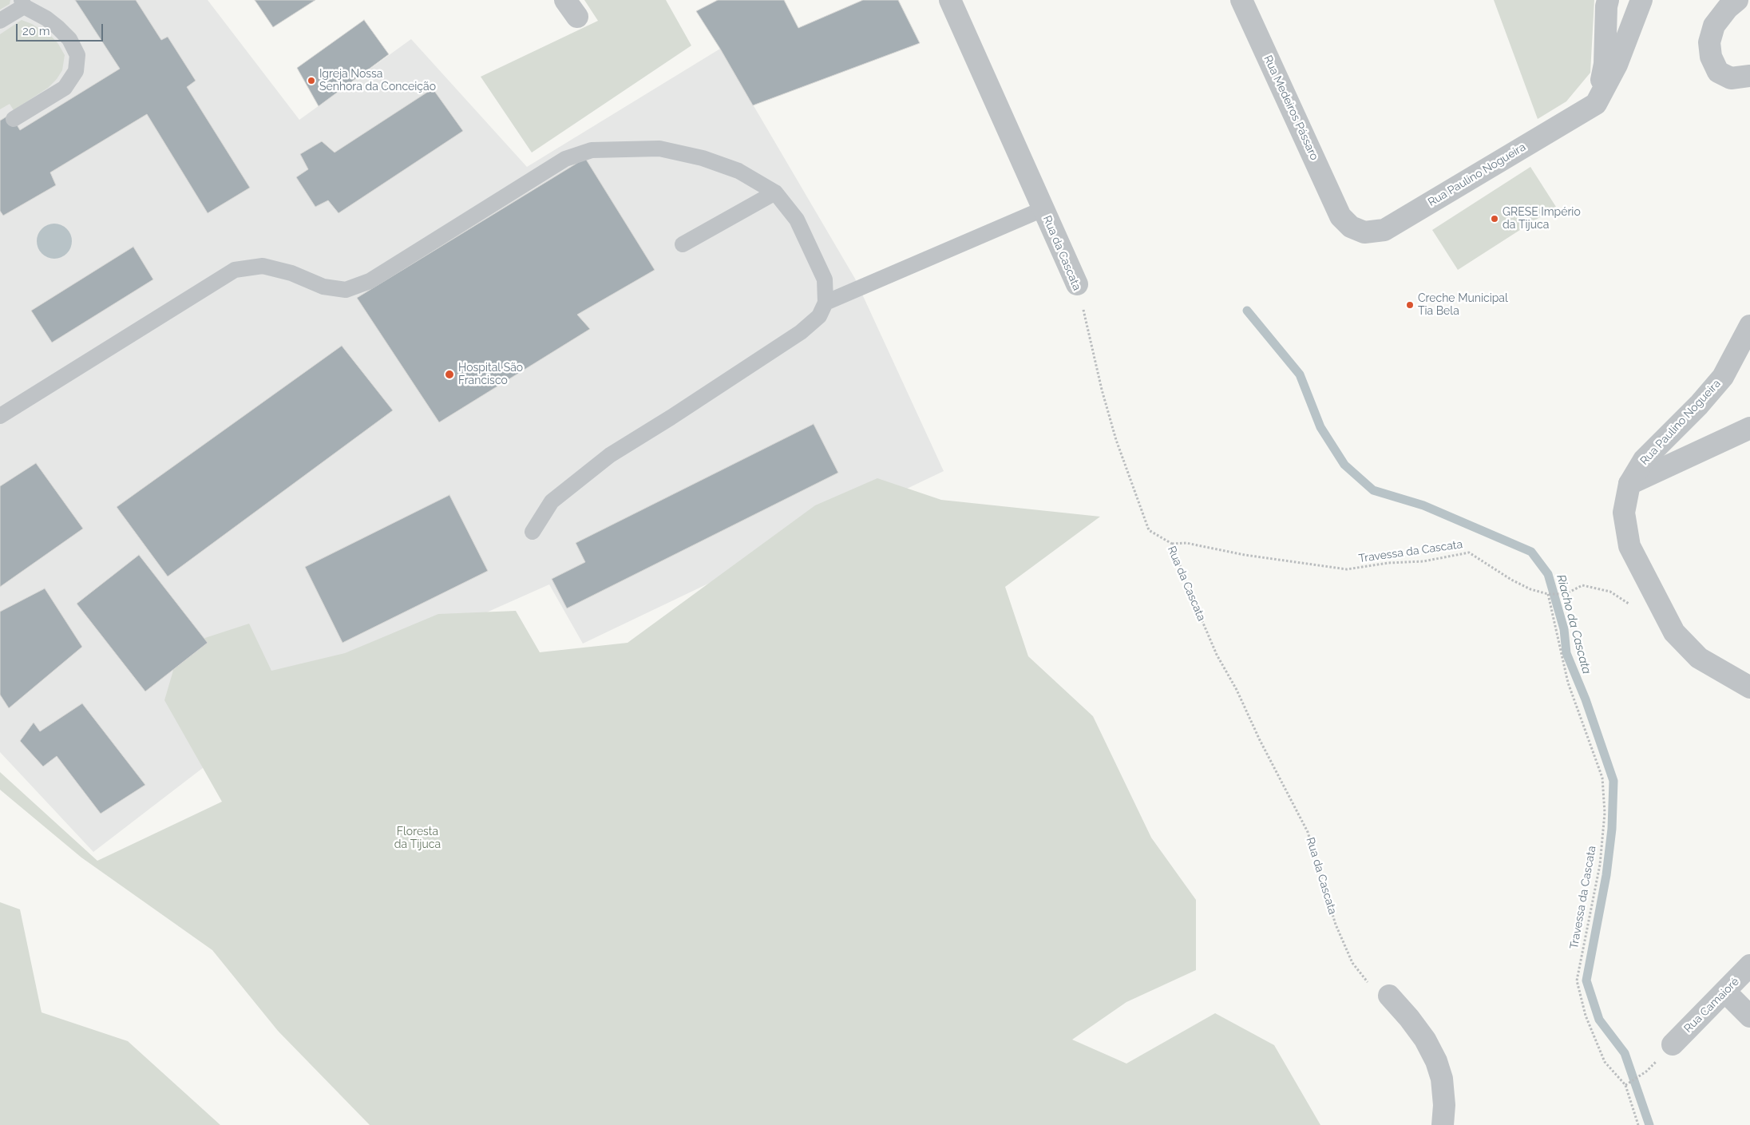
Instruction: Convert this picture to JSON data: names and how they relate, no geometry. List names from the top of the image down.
{
  "streets": {
    "street": [
      "Rua Medeiros Pássaro",
      "Rua Paulino Nogueira",
      "Rua da Cascata",
      "Rua Camaioré"
    ],
    "path": ["Travessa da Cascata"]
  },
  "crossings": [
    ["Rua Medeiros Pássaro", "Rua Paulino Nogueira"],
    ["Rua da Cascata", "Travessa da Cascata"]
  ],
  "water": ["Riacho da Cascata"],
  "parks": ["Floresta da Tijuca"],
  "places": [
    "Igreja Nossa Senhora da Conceição",
    "GRESE Império da Tijuca",
    "Creche Municipal Tia Bela",
    "Hospital São Francisco"
  ],
  "scale_bar": "20 m"
}
